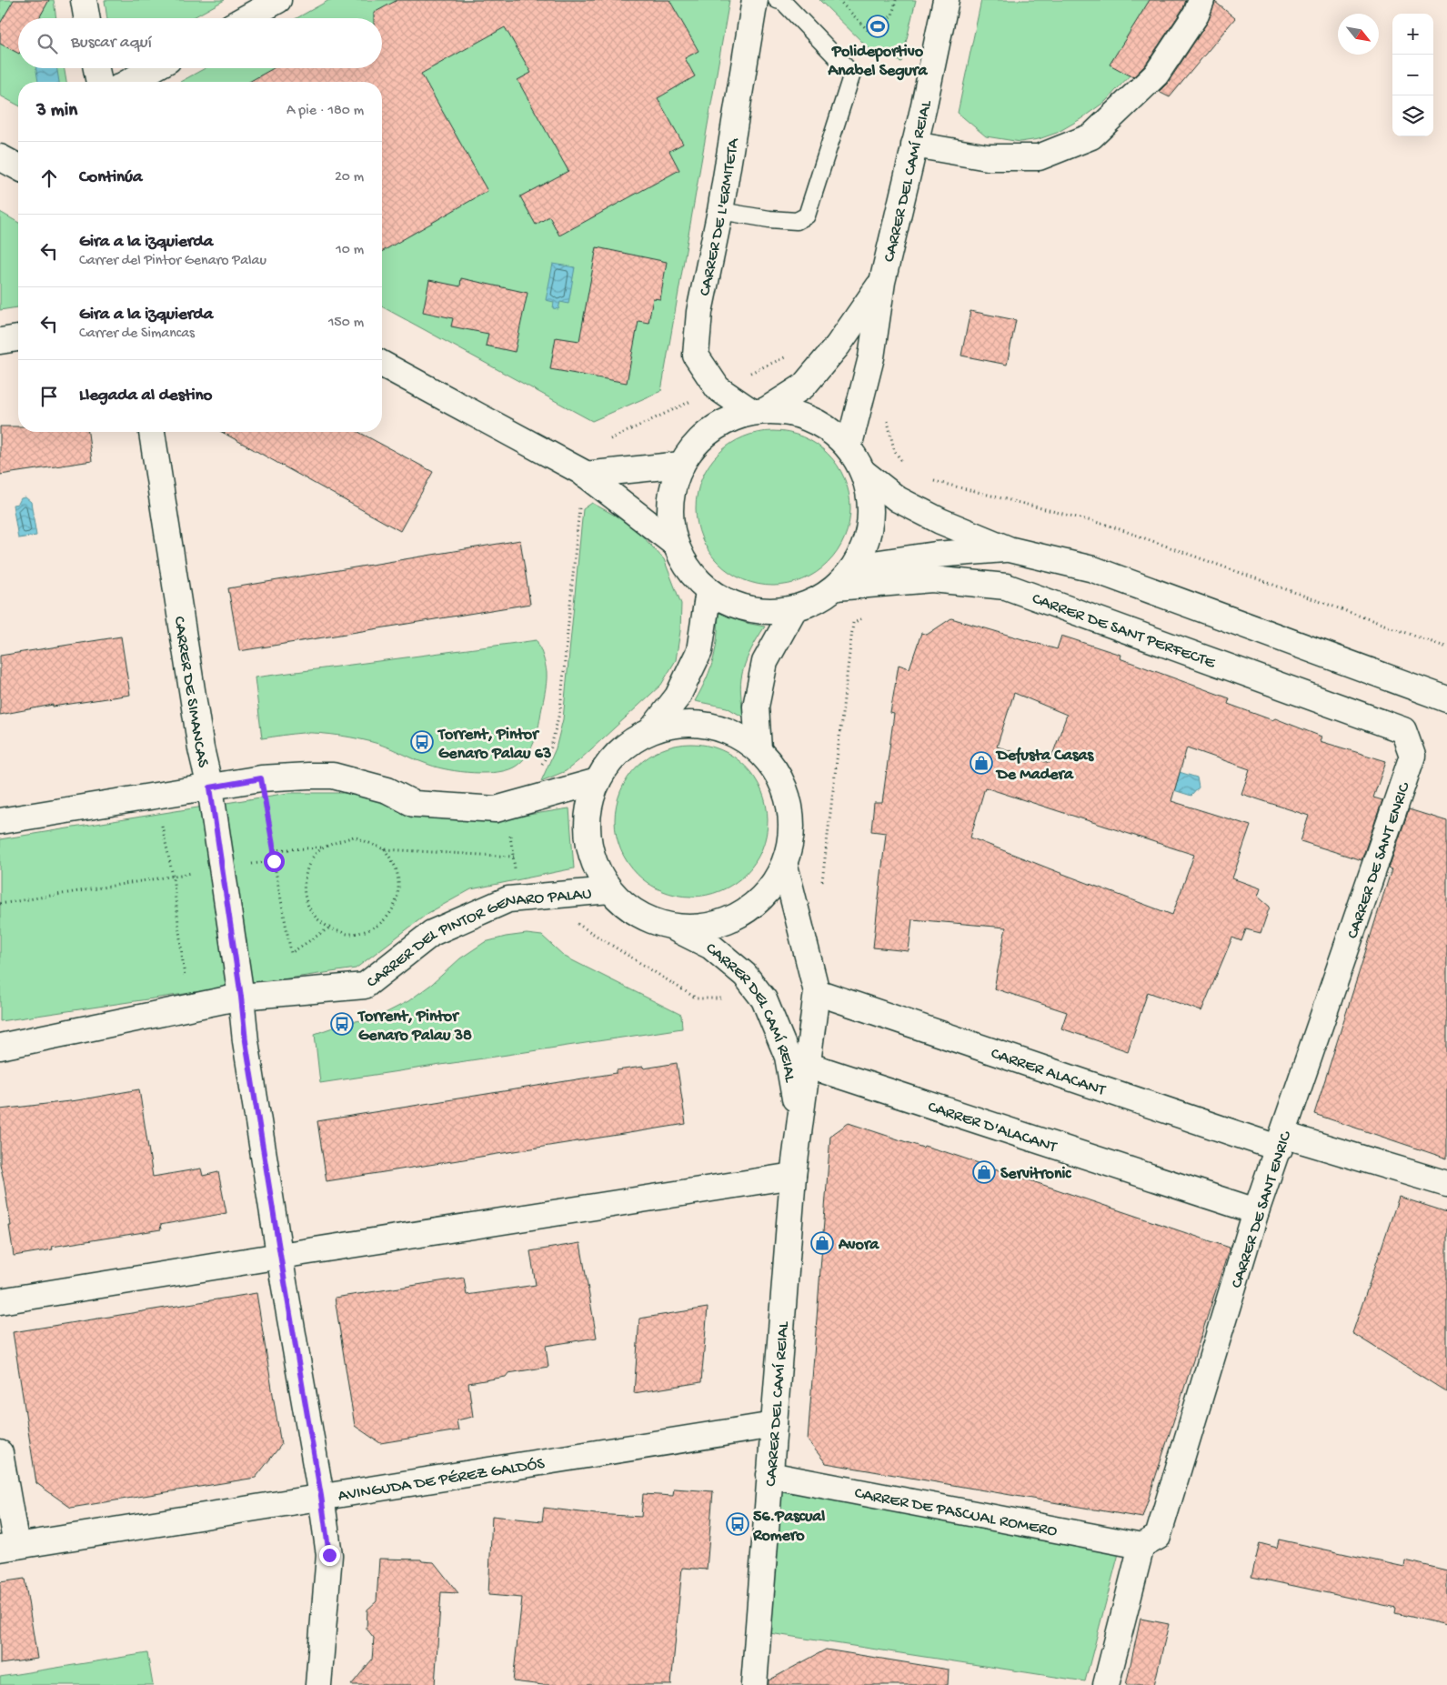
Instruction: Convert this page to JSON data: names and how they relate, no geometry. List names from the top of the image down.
{
  "streets": {
    "street": [
      "CARRER DEL CAMÍ REIAL",
      "CARRER DE L'ERMITETA",
      "CARRER DE SANT PERFECTE",
      "CARRER DE SIMANCAS",
      "CARRER DE SANT ENRIC",
      "CARRER DEL PINTOR GENARO PALAU",
      "CARRER ALACANT",
      "CARRER D'ALACANT",
      "AVINGUDA DE PÉREZ GALDÓS",
      "CARRER DE PASCUAL ROMERO"
    ]
  },
  "crossings": [
    ["CARRER DEL CAMÍ REIAL", "CARRER DE L'ERMITETA"],
    ["CARRER DEL CAMÍ REIAL", "CARRER ALACANT"],
    ["CARRER DEL CAMÍ REIAL", "CARRER D'ALACANT"],
    ["CARRER DEL CAMÍ REIAL", "AVINGUDA DE PÉREZ GALDÓS"],
    ["CARRER DEL CAMÍ REIAL", "CARRER DE PASCUAL ROMERO"],
    ["CARRER DE SANT PERFECTE", "CARRER DE SANT ENRIC"],
    ["CARRER DE SIMANCAS", "CARRER DEL PINTOR GENARO PALAU"],
    ["CARRER DE SIMANCAS", "AVINGUDA DE PÉREZ GALDÓS"],
    ["CARRER DE SANT ENRIC", "CARRER ALACANT"],
    ["CARRER DE SANT ENRIC", "CARRER D'ALACANT"],
    ["CARRER DE SANT ENRIC", "CARRER DE PASCUAL ROMERO"]
  ],
  "places": {
    "sports": ["Polideportivo Anabel Segura"],
    "bus stop": ["Torrent, Pintor Genaro Palau 63", "Torrent, Pintor Genaro Palau 38", "56.Pascual Romero"],
    "shop": ["Defusta Casas De Madera", "Servitronic", "Avora"]
  },
  "north": "bottom right",
  "page": {
    "map_buttons": ["+", "−"],
    "search": "Buscar aquí",
    "heading": ["3 min", "A pie · 180 m"],
    "list": [
      ["Continúa", "20 m"],
      ["Gira a la izquierda", "Carrer del Pintor Genaro Palau", "10 m"],
      ["Gira a la izquierda", "Carrer de Simancas", "150 m"],
      "Llegada al destino"
    ]
  }
}
